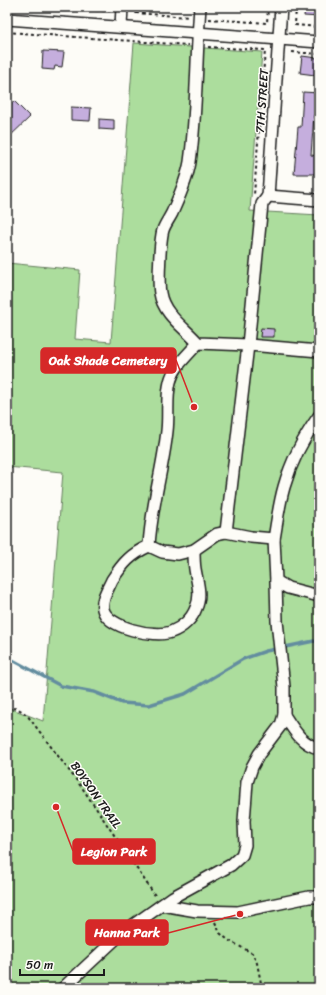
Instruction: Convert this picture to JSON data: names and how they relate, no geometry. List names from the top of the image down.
{
  "streets": {
    "street": ["7TH STREET"],
    "path": ["BOYSON TRAIL"]
  },
  "places": ["Oak Shade Cemetery", "Legion Park", "Hanna Park"],
  "scale_bar": "50 m"
}
